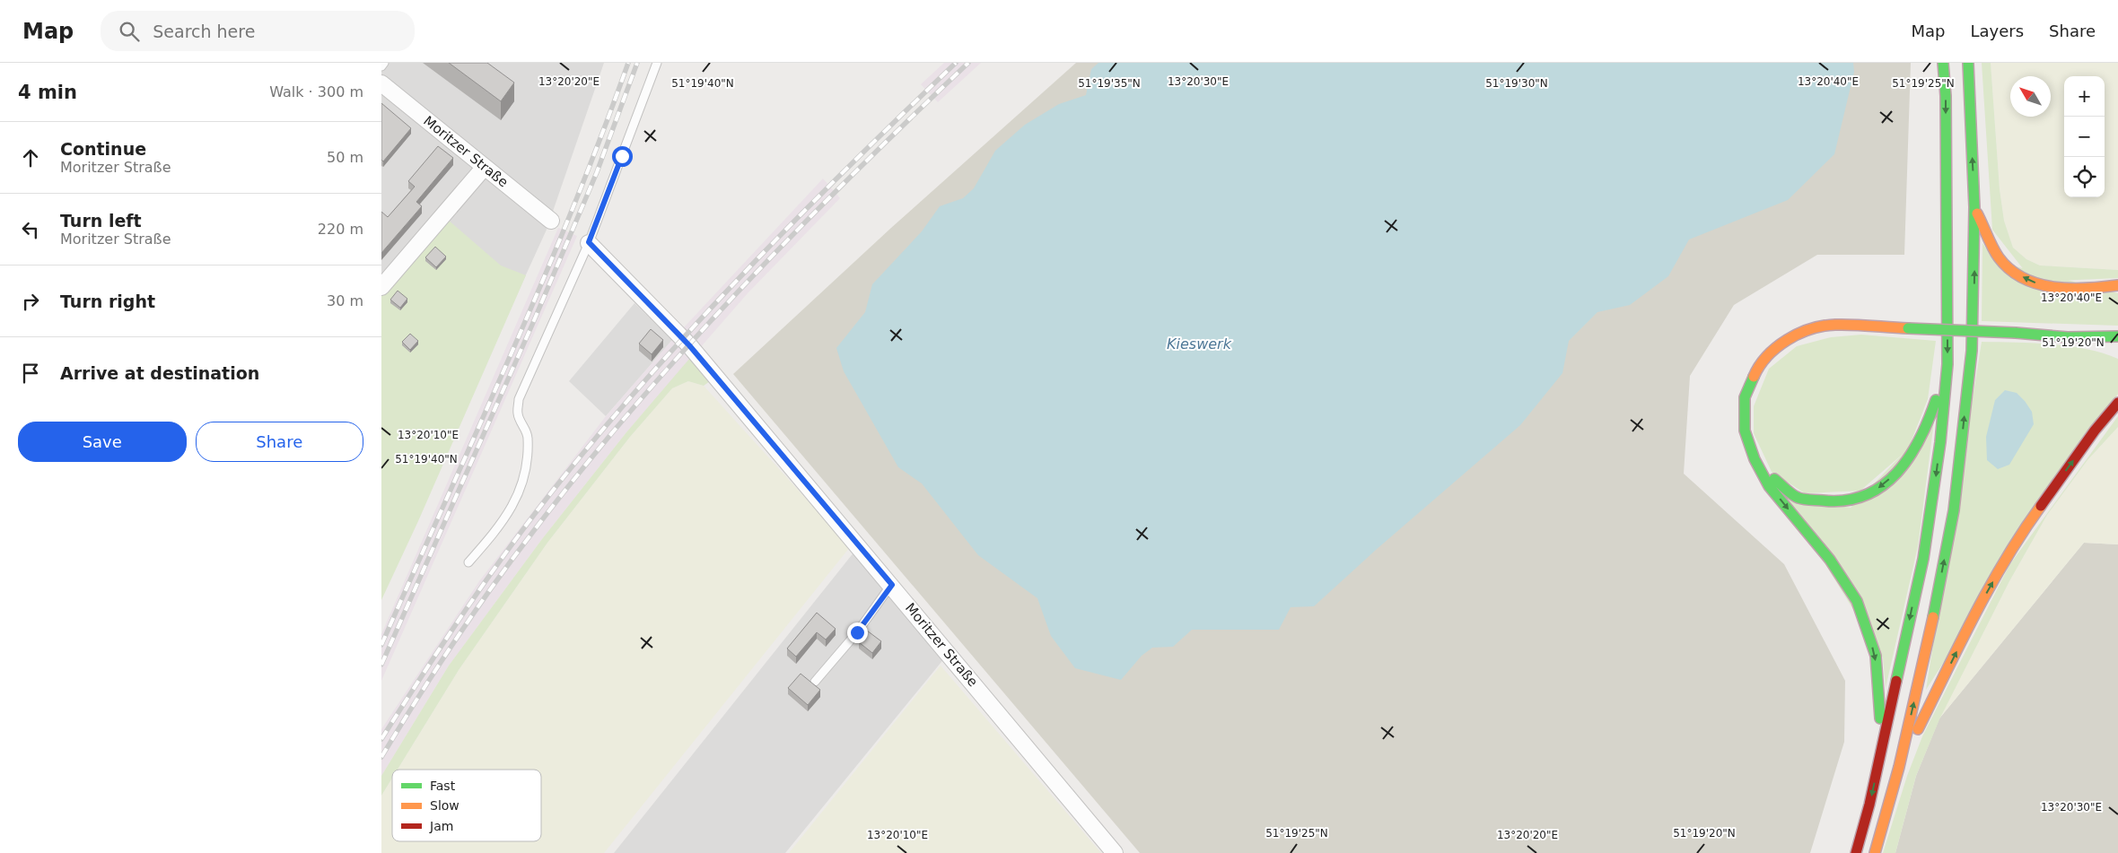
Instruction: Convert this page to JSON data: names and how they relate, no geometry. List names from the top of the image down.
{
  "streets": {
    "street": ["Moritzer Straße"]
  },
  "water": ["Kieswerk"],
  "legend": ["Fast", "Slow", "Jam"],
  "north": "top left",
  "page": {
    "header": "Map",
    "search": "Search here",
    "nav": ["Map", "Layers", "Share"],
    "heading": ["4 min", "Walk · 300 m"],
    "map_buttons": ["+", "−"],
    "list": [
      ["Continue", "Moritzer Straße", "50 m"],
      ["Turn left", "Moritzer Straße", "220 m"],
      ["Turn right", "30 m"],
      "Arrive at destination"
    ],
    "buttons": ["Save", "Share"]
  },
  "coordinates": [
    "13°20'20\"E",
    "13°20'30\"E",
    "13°20'40\"E",
    "51°19'40\"N",
    "51°19'35\"N",
    "51°19'30\"N",
    "51°19'25\"N",
    "51°19'20\"N",
    "13°20'10\"E"
  ]
}
